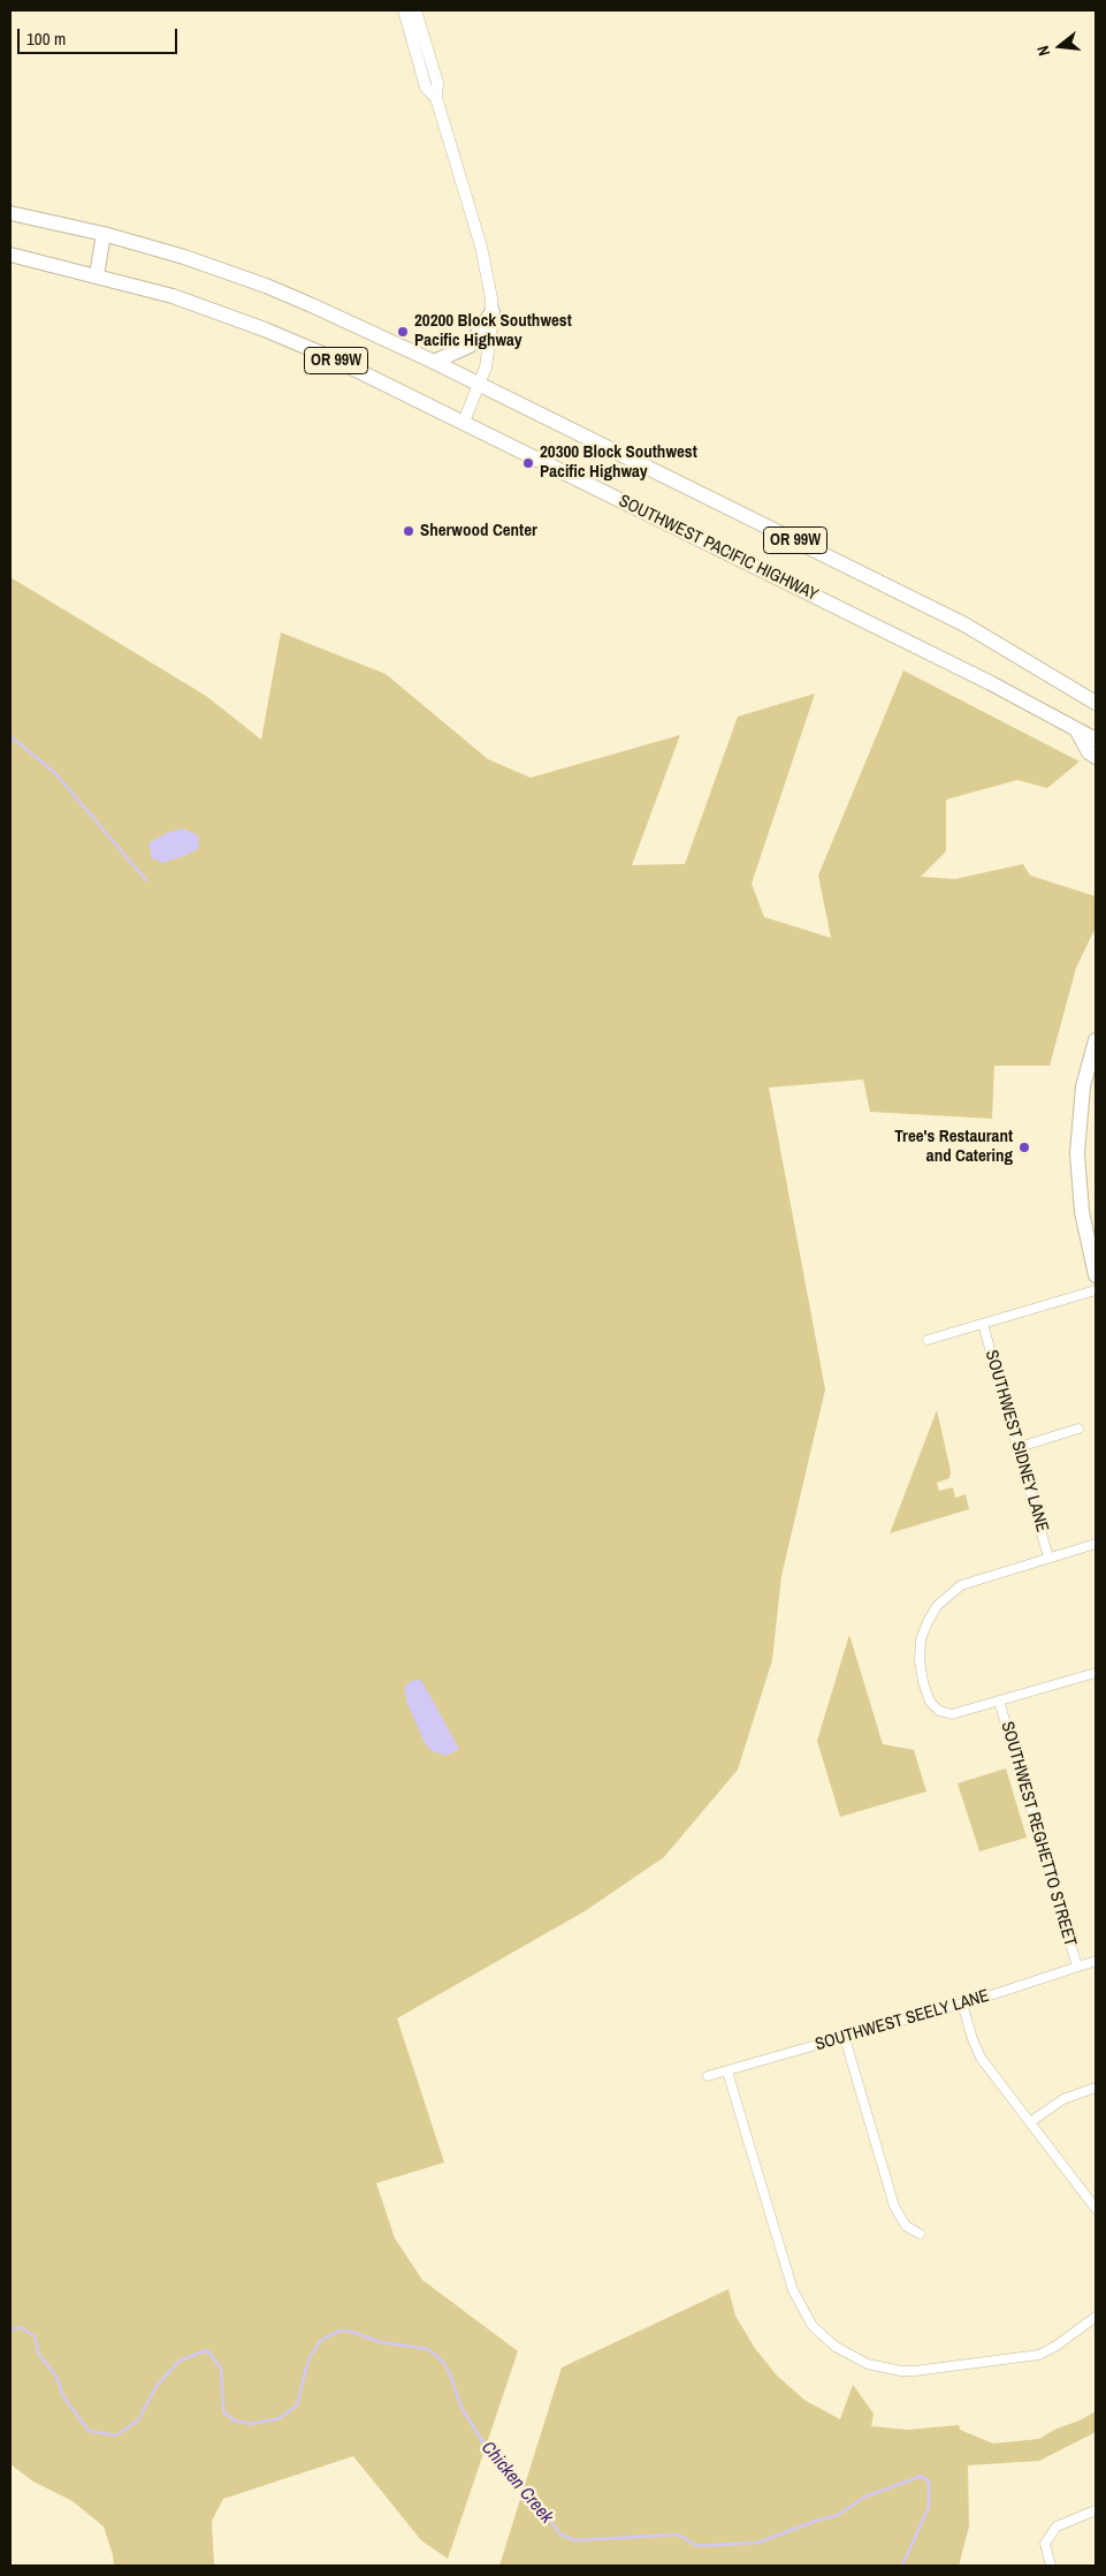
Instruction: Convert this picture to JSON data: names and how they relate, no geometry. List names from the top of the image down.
{
  "streets": {
    "main road": ["OR 99W", "SOUTHWEST PACIFIC HIGHWAY"],
    "street": ["SOUTHWEST SIDNEY LANE", "SOUTHWEST REGHETTO STREET", "SOUTHWEST SEELY LANE"]
  },
  "crossings": [
    ["SOUTHWEST REGHETTO STREET", "SOUTHWEST SEELY LANE"]
  ],
  "water": ["Chicken Creek"],
  "places": [
    "20200 Block Southwest Pacific Highway",
    "20300 Block Southwest Pacific Highway",
    "Sherwood Center",
    "Tree's Restaurant and Catering"
  ],
  "scale_bar": "100 m",
  "north": "left"
}
